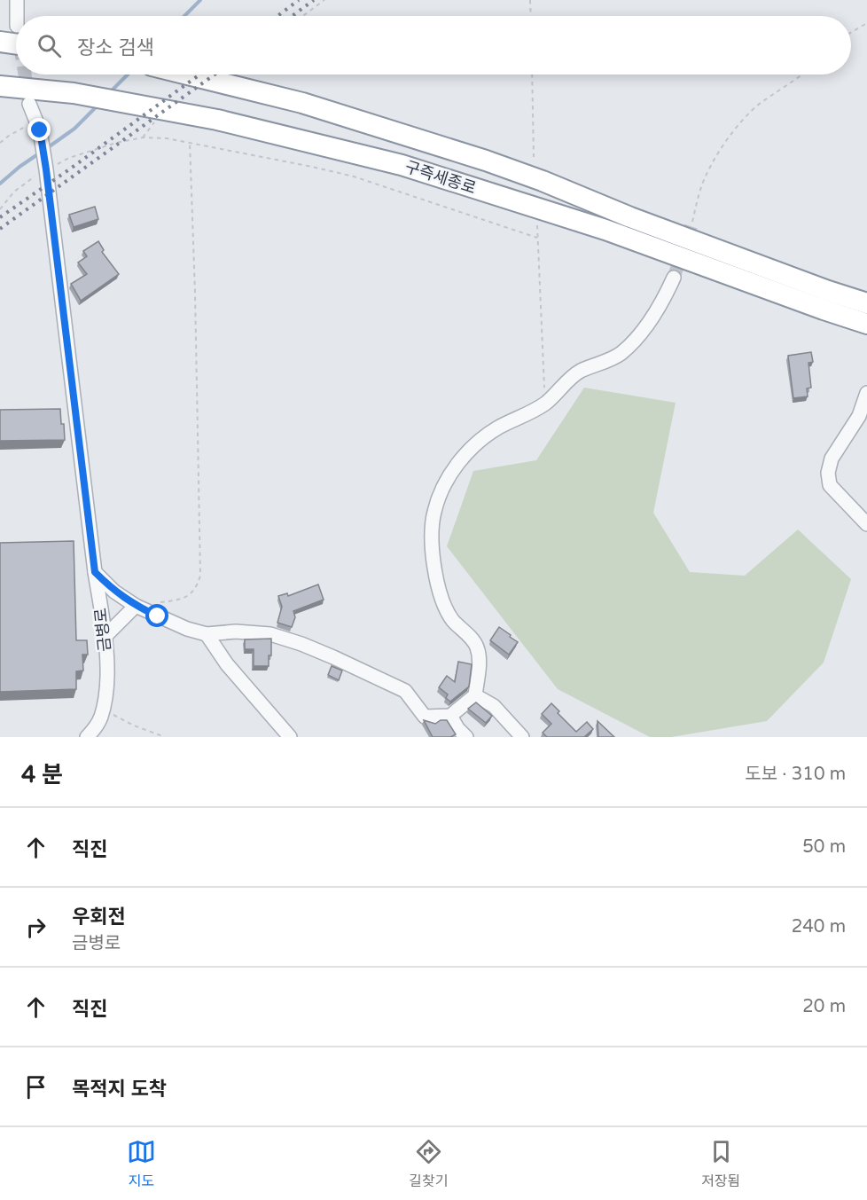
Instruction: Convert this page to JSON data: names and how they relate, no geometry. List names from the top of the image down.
{
  "streets": {
    "highway": ["구즉세종로"],
    "street": ["금병로"]
  },
  "page": {
    "search": "장소 검색",
    "heading": ["4 분", "도보 · 310 m"],
    "list": [
      ["직진", "50 m"],
      ["우회전", "금병로", "240 m"],
      ["직진", "20 m"],
      "목적지 도착"
    ],
    "nav": ["지도", "길찾기", "저장됨"]
  }
}
